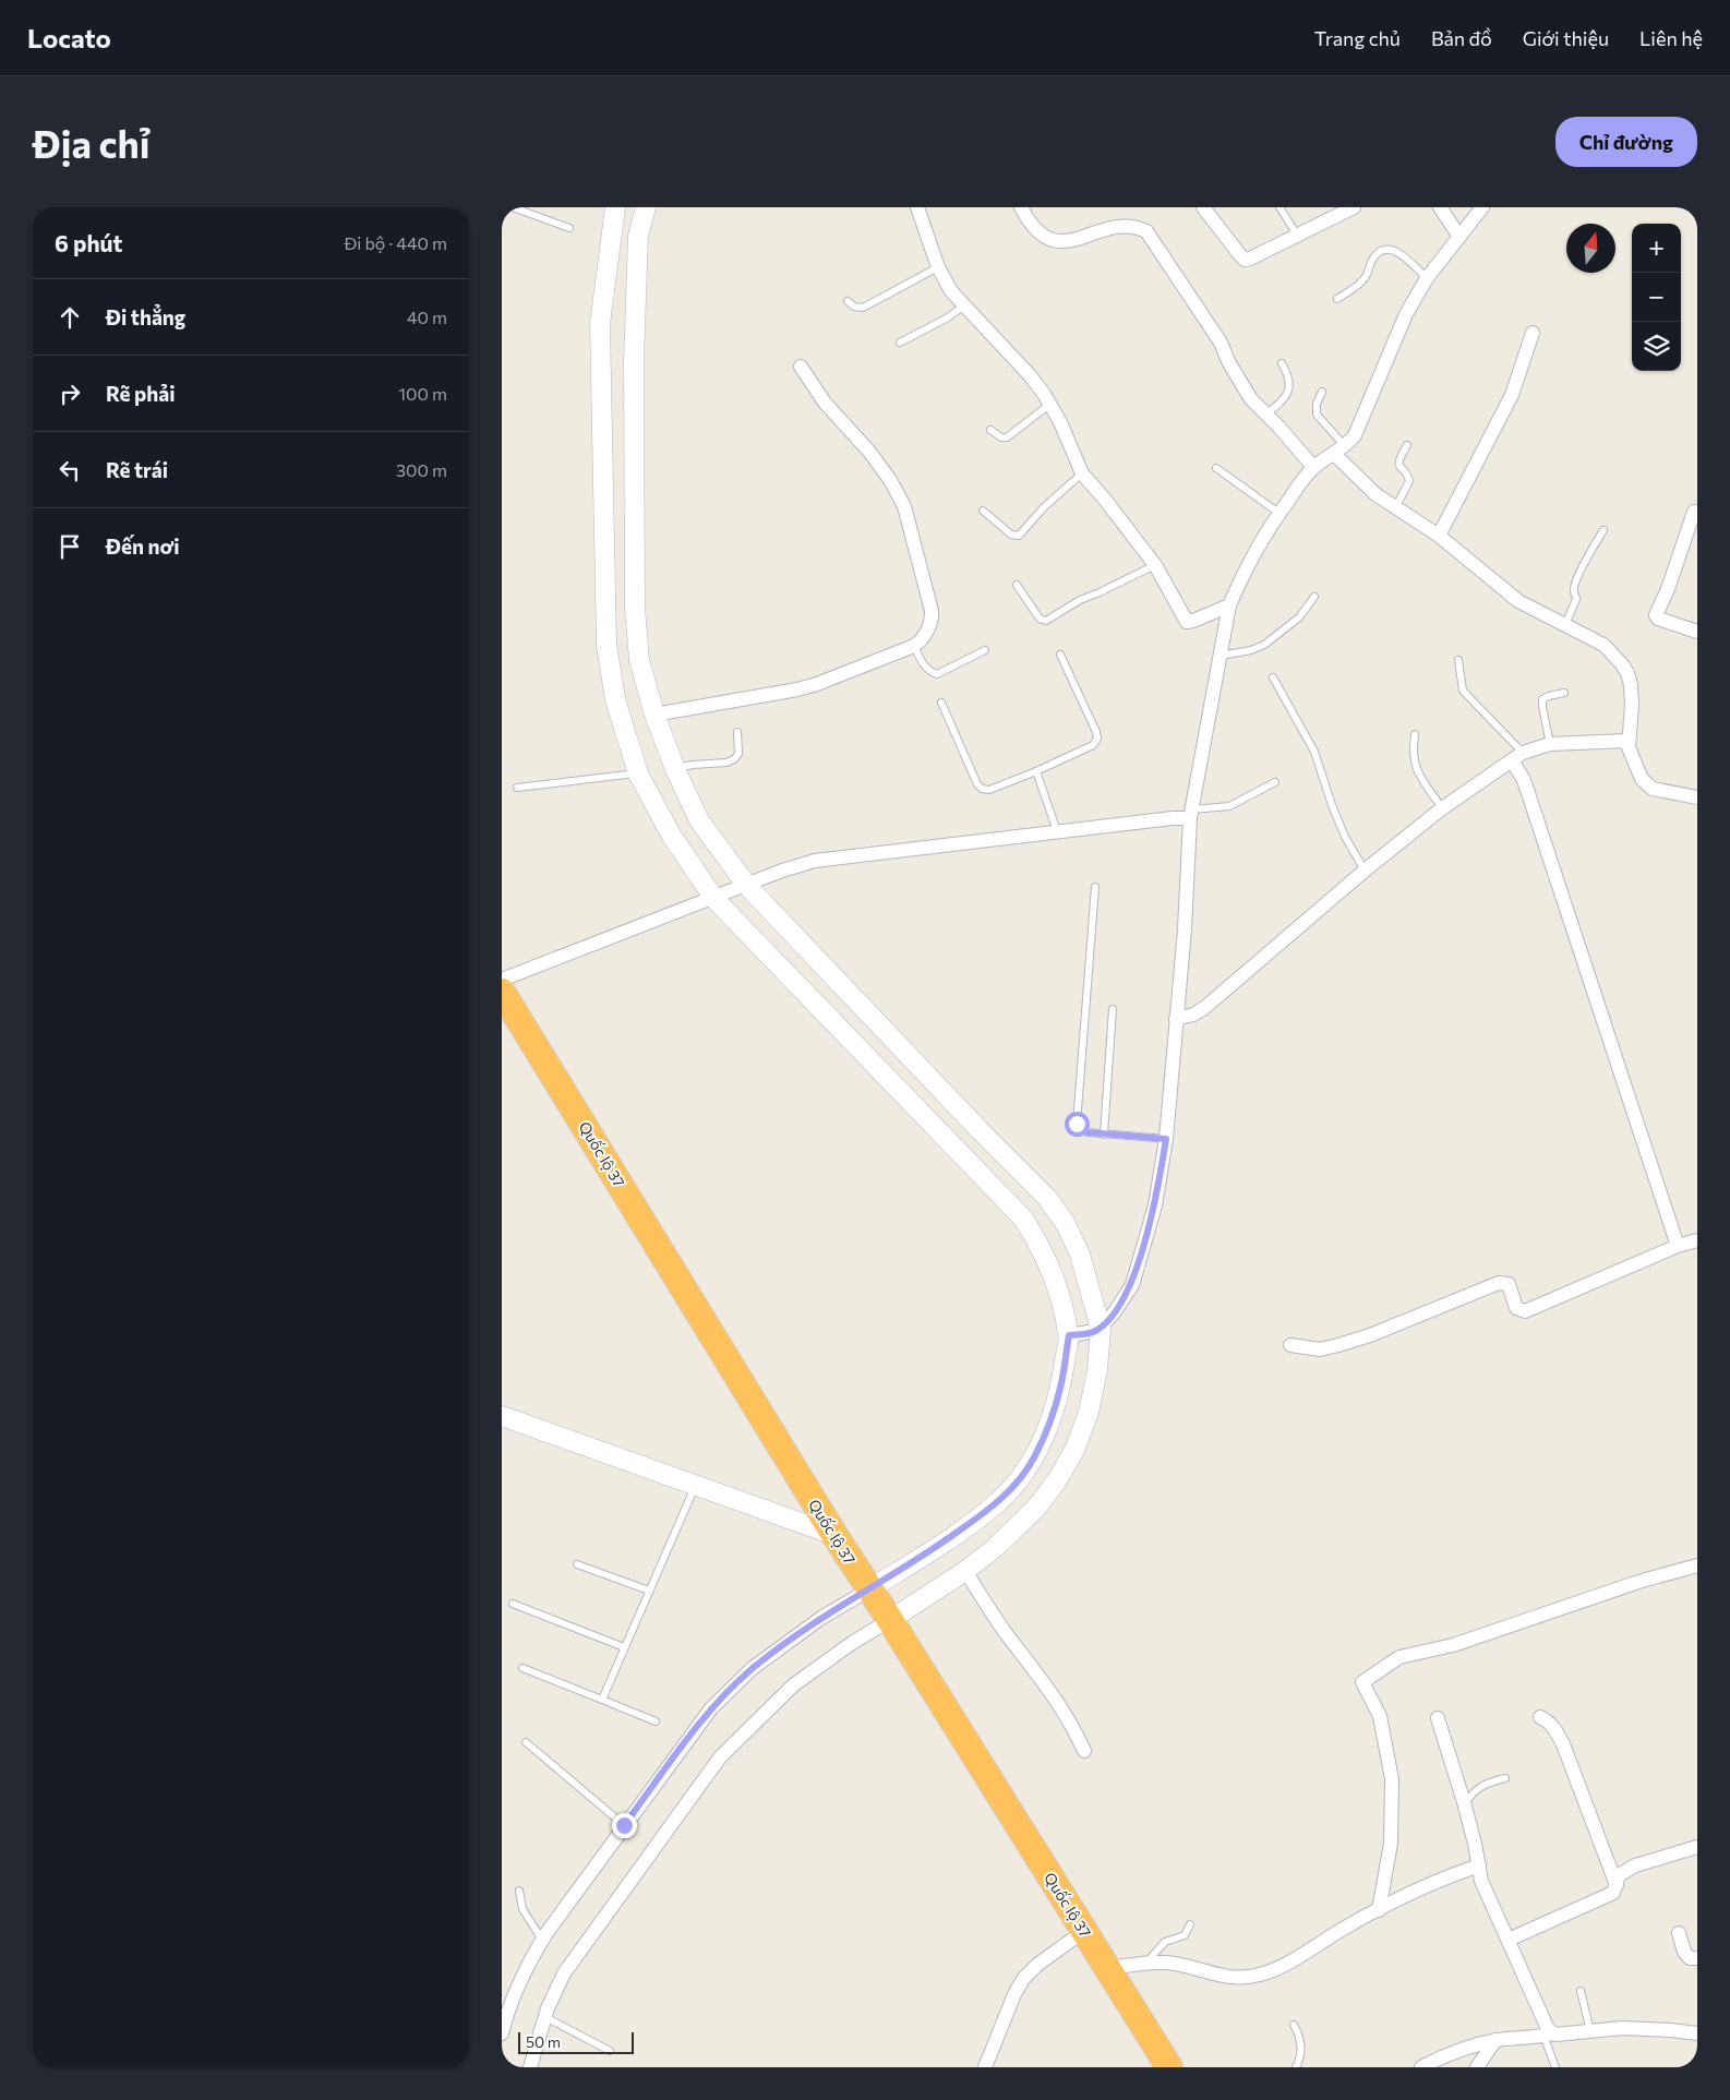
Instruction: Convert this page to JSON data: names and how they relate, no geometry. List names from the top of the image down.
{
  "streets": {
    "highway": ["Quốc lộ 37"]
  },
  "scale_bar": "50 m",
  "north": "top",
  "page": {
    "header": "Locato",
    "nav": [
      "Trang chủ",
      "Bản đồ",
      "Giới thiệu",
      "Liên hệ"
    ],
    "buttons": "Chỉ đường",
    "title": "Địa chỉ",
    "heading": ["6 phút", "Đi bộ · 440 m"],
    "map_buttons": ["+", "−"],
    "list": [
      ["Đi thẳng", "40 m"],
      ["Rẽ phải", "100 m"],
      ["Rẽ trái", "300 m"],
      "Đến nơi"
    ],
    "scale": "50 m"
  }
}
